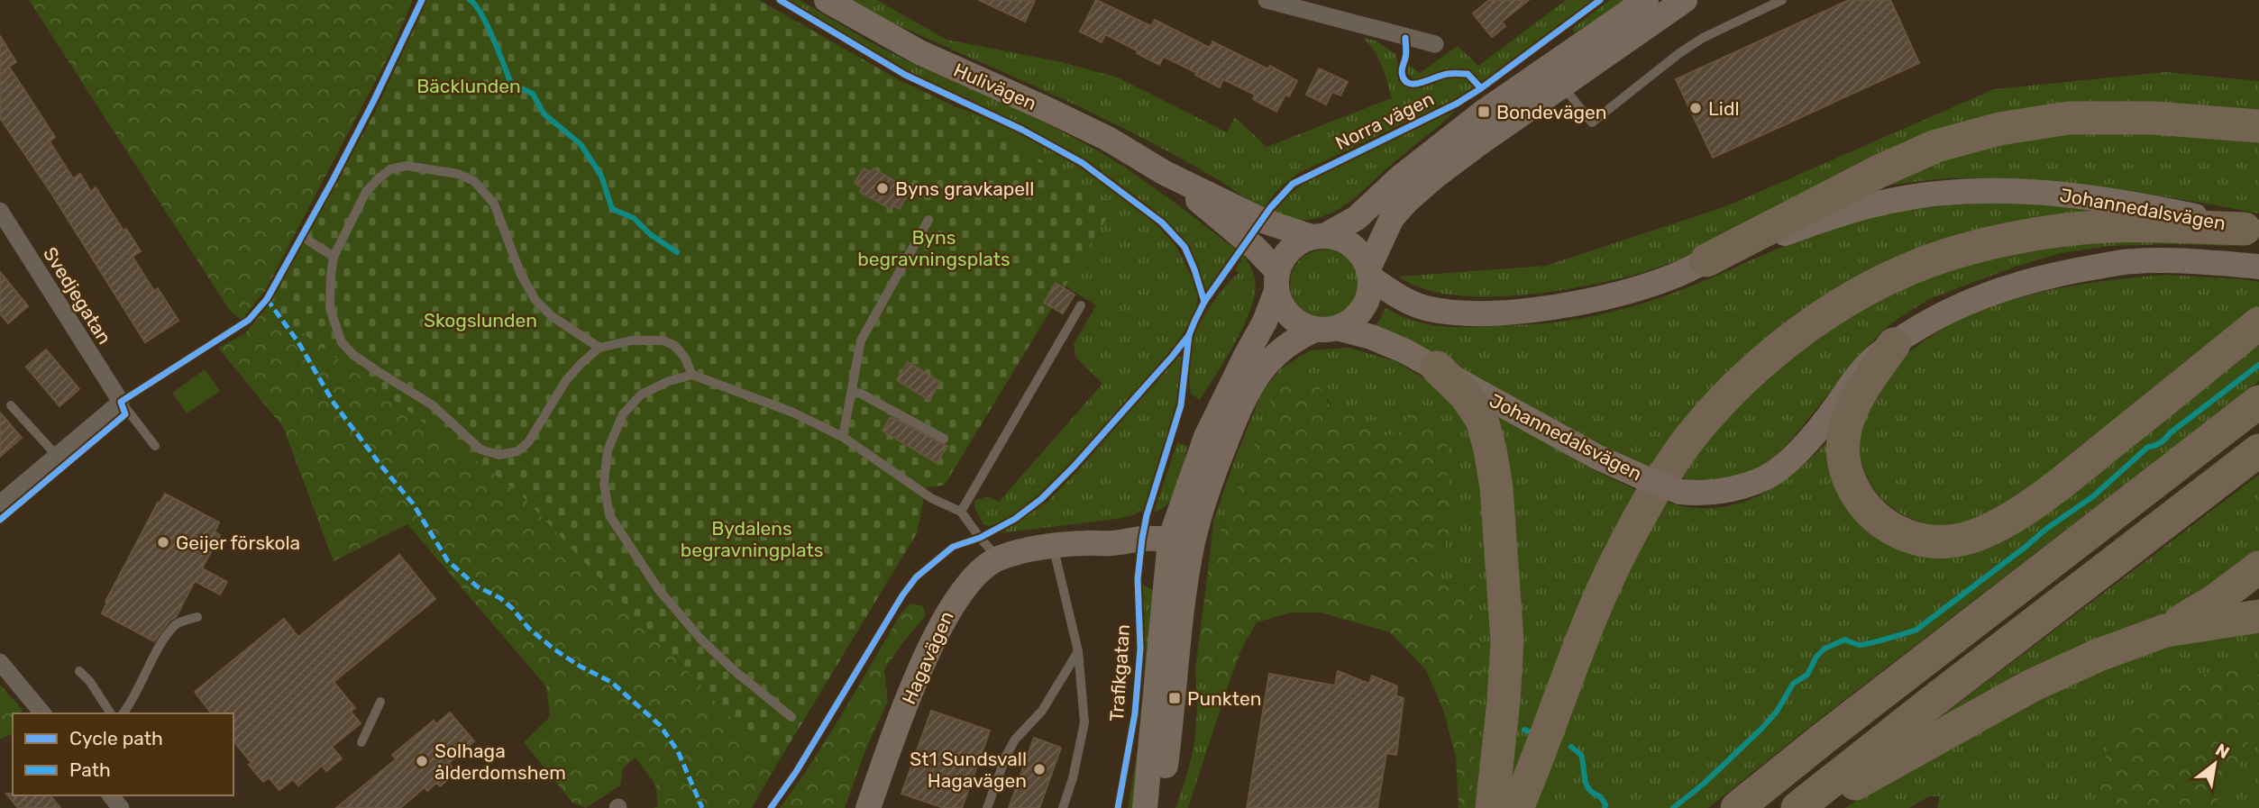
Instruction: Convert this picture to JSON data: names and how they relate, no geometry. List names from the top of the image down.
{
  "streets": {
    "main road": [
      "Hulivägen",
      "Johannedalsvägen",
      "Hagavägen",
      "Trafikgatan"
    ],
    "street": ["Svedjegatan"],
    "cycle path": ["Norra vägen"]
  },
  "crossings": [
    ["Hulivägen", "Johannedalsvägen"],
    ["Hulivägen", "Trafikgatan"],
    ["Johannedalsvägen", "Trafikgatan"],
    ["Hagavägen", "Trafikgatan"]
  ],
  "parks": [
    "Bäcklunden",
    "Byns begravningsplats",
    "Skogslunden",
    "Bydalens begravningplats"
  ],
  "places": {
    "other": [
      "Lidl",
      "Byns gravkapell",
      "Geijer förskola",
      "Solhaga ålderdomshem",
      "St1 Sundsvall Hagavägen"
    ],
    "transit": ["Bondevägen", "Punkten"]
  },
  "legend": ["Cycle path", "Path"],
  "north": "top right"
}
